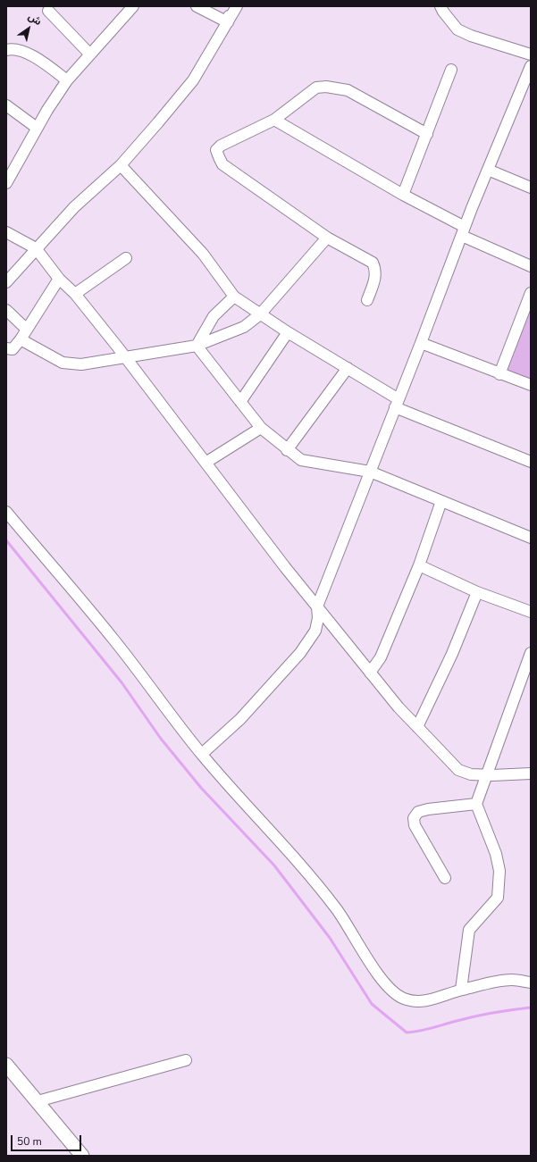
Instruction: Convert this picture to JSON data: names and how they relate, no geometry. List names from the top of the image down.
{
  "scale_bar": "50 m",
  "north": "top right"
}
